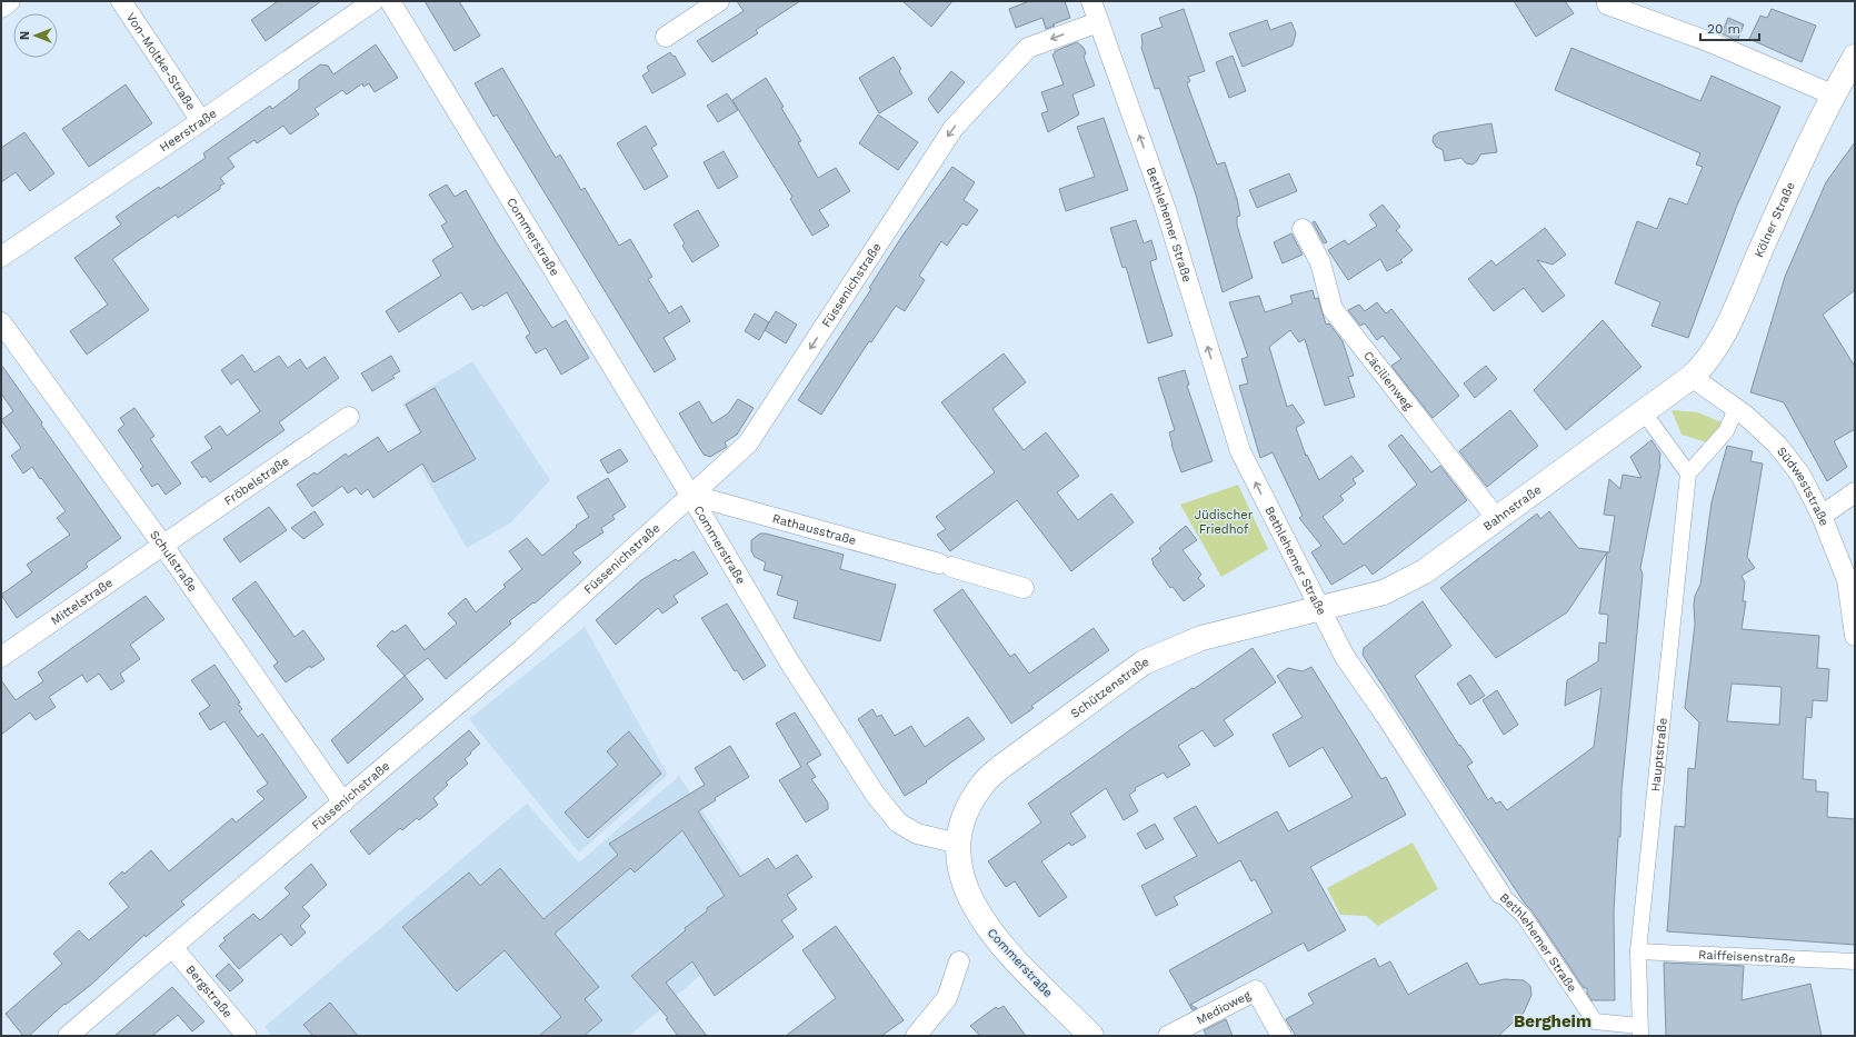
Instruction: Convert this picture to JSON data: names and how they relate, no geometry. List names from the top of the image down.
{
  "streets": {
    "main road": [
      "Kölner Straße",
      "Commerstraße",
      "Bahnstraße",
      "Schützenstraße"
    ],
    "street": [
      "Von-Moltke-Straße",
      "Heerstraße",
      "Bethlehemer Straße",
      "Füssenichstraße",
      "Cäcilienweg",
      "Fröbelstraße",
      "Südweststraße",
      "Rathausstraße",
      "Schulstraße",
      "Mittelstraße",
      "Hauptstraße",
      "Raiffeisenstraße",
      "Bergstraße",
      "Medioweg"
    ]
  },
  "crossings": [
    ["Von-Moltke-Straße", "Heerstraße"],
    ["Kölner Straße", "Südweststraße"],
    ["Kölner Straße", "Bahnstraße"],
    ["Bethlehemer Straße", "Füssenichstraße"],
    ["Bethlehemer Straße", "Bahnstraße"],
    ["Bethlehemer Straße", "Schützenstraße"],
    ["Bethlehemer Straße", "Hauptstraße"],
    ["Commerstraße", "Füssenichstraße"],
    ["Commerstraße", "Rathausstraße"],
    ["Commerstraße", "Schützenstraße"],
    ["Füssenichstraße", "Rathausstraße"],
    ["Füssenichstraße", "Schulstraße"],
    ["Füssenichstraße", "Bergstraße"],
    ["Cäcilienweg", "Bahnstraße"],
    ["Fröbelstraße", "Schulstraße"],
    ["Fröbelstraße", "Mittelstraße"],
    ["Südweststraße", "Bahnstraße"],
    ["Bahnstraße", "Schützenstraße"],
    ["Schulstraße", "Mittelstraße"],
    ["Hauptstraße", "Raiffeisenstraße"]
  ],
  "one_way": ["Bethlehemer Straße", "Füssenichstraße"],
  "districts": ["Bergheim"],
  "parks": ["Jüdischer Friedhof"],
  "scale_bar": "20 m",
  "north": "left"
}
